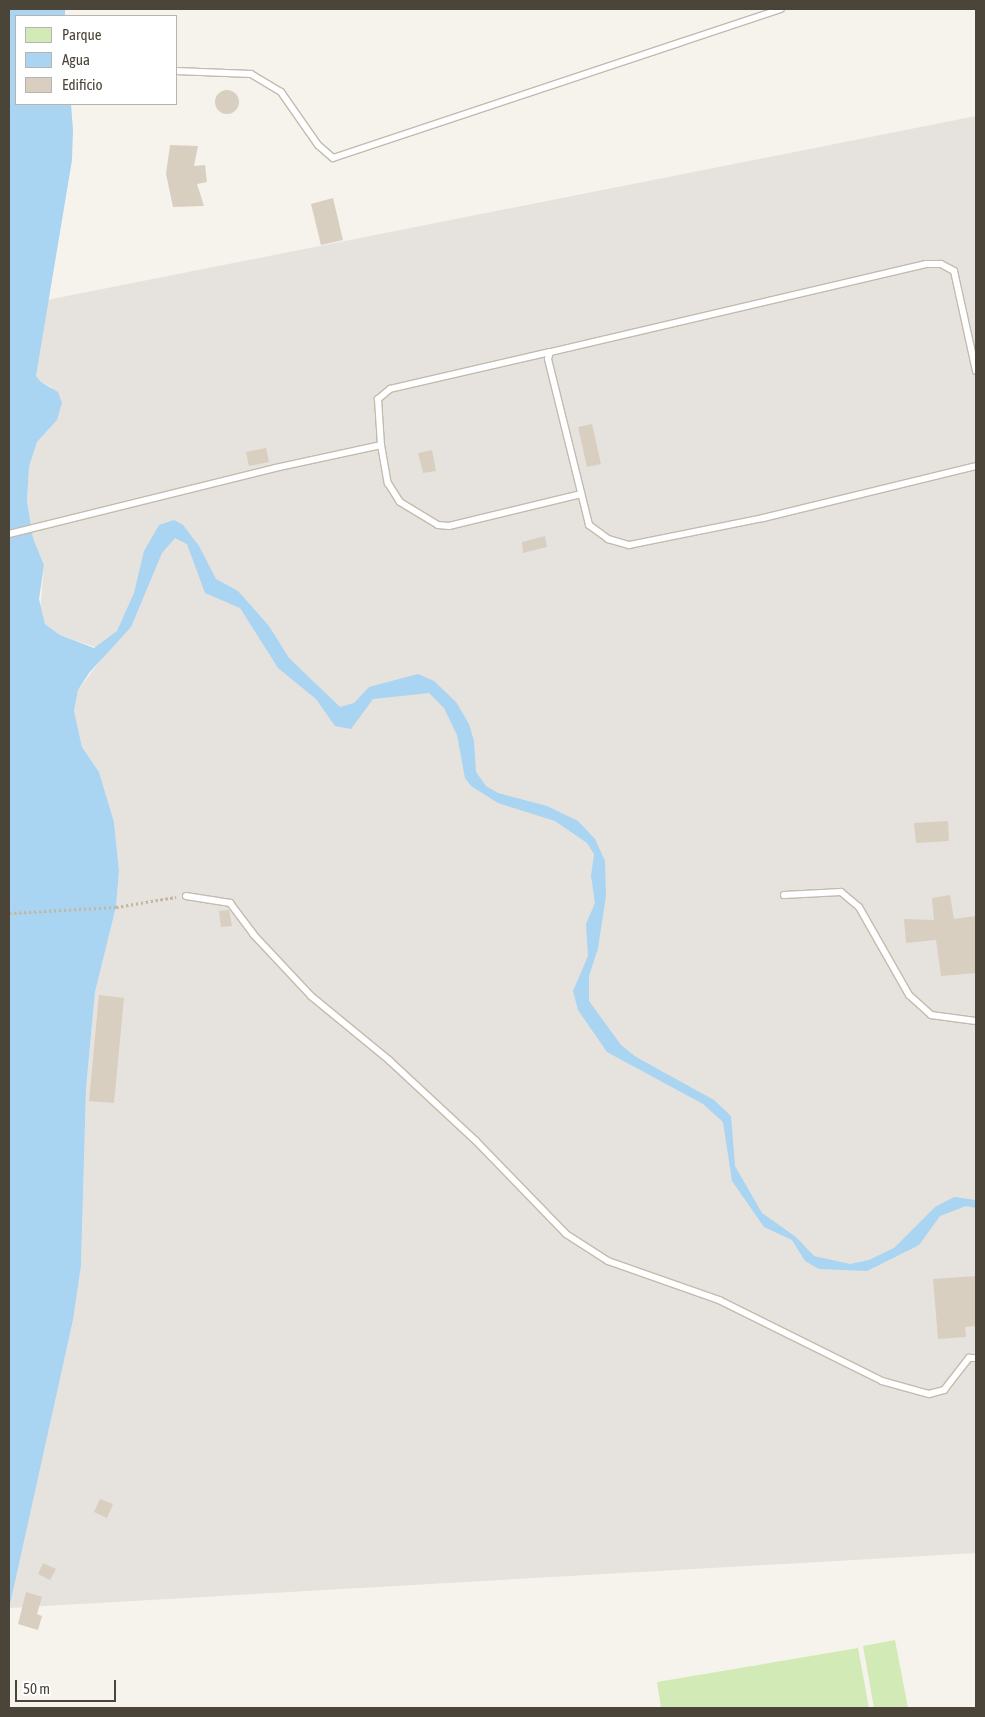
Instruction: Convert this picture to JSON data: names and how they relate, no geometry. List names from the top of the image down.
{
  "legend": ["Parque", "Agua", "Edificio"],
  "scale_bar": "50 m"
}
